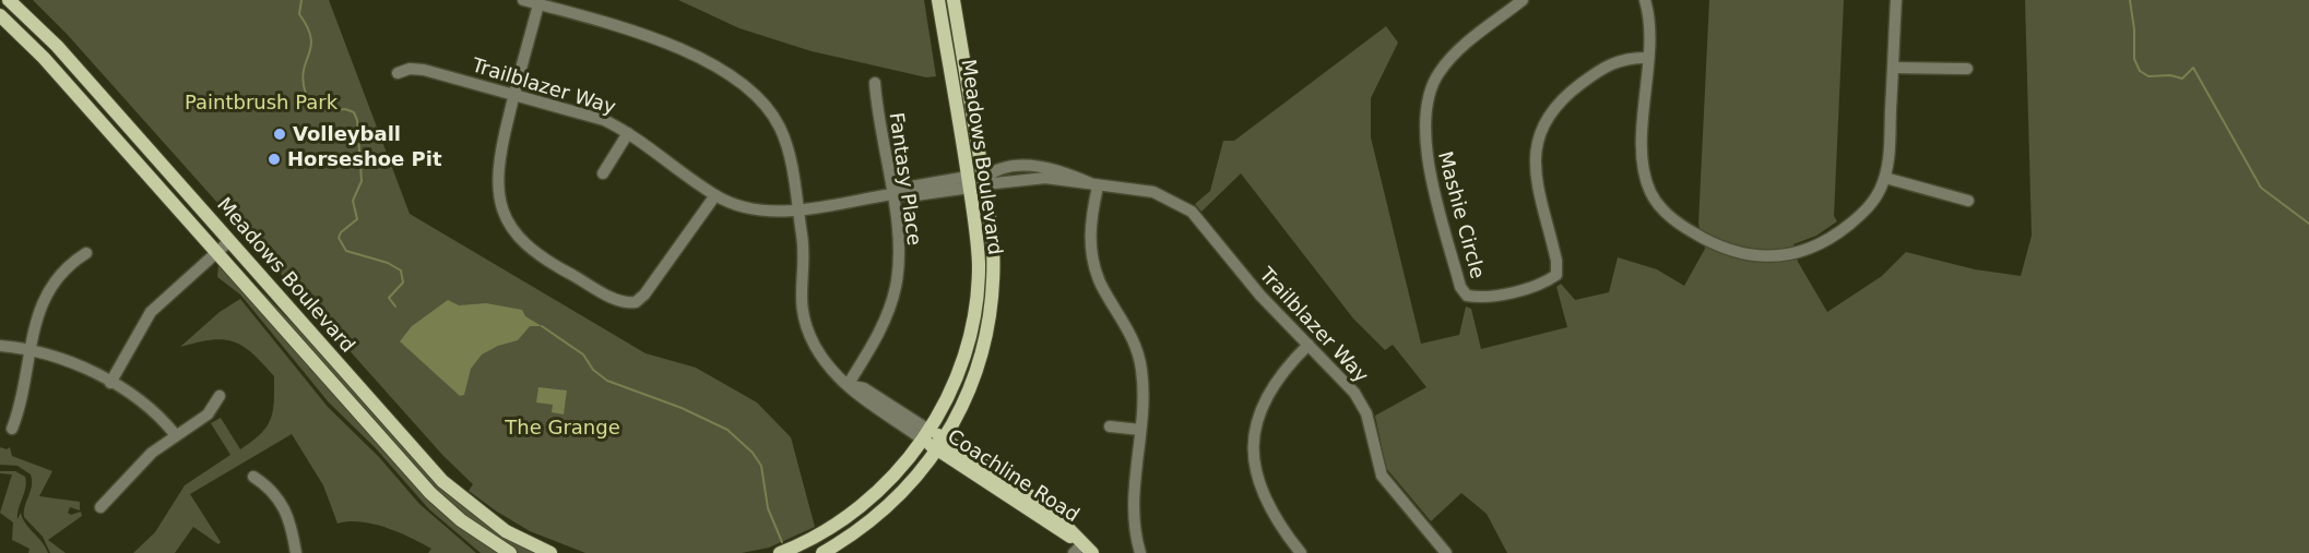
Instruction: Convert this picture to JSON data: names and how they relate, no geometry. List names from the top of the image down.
{
  "streets": {
    "main road": ["Meadows Boulevard", "Coachline Road"],
    "street": ["Trailblazer Way", "Fantasy Place", "Mashie Circle"]
  },
  "crossings": [
    ["Trailblazer Way", "Meadows Boulevard"],
    ["Trailblazer Way", "Fantasy Place"],
    ["Meadows Boulevard", "Coachline Road"]
  ],
  "parks": ["Paintbrush Park", "The Grange"],
  "places": ["Volleyball", "Horseshoe Pit"]
}
